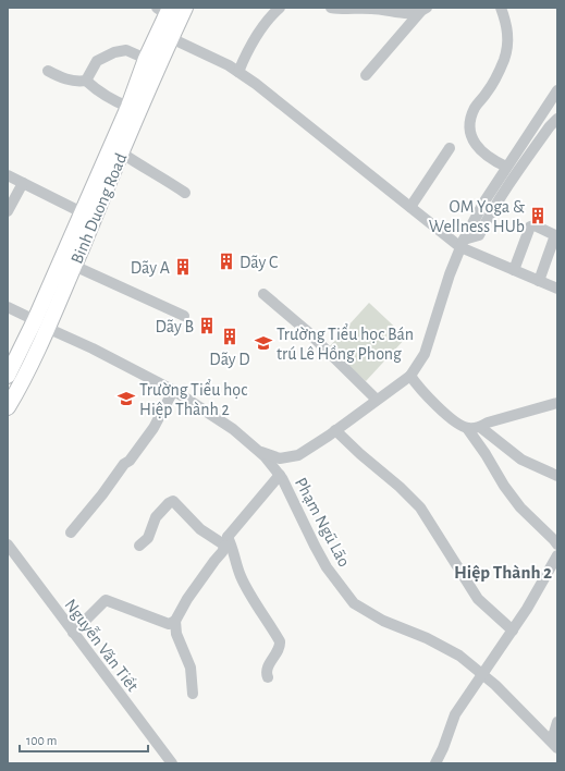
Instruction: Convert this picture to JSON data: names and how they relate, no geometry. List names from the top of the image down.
{
  "streets": {
    "highway": ["Binh Duong Road"],
    "street": ["Phạm Ngũ Lão", "Nguyễn Văn Tiết"]
  },
  "crossings": [
    ["Binh Duong Road", "Phạm Ngũ Lão"]
  ],
  "districts": ["Hiệp Thành 2"],
  "places": {
    "building": [
      "OM Yoga & Wellness HUb",
      "Dãy C",
      "Dãy A",
      "Dãy B",
      "Dãy D"
    ],
    "school or university": ["Trường Tiểu học Bán trú Lê Hồng Phong", "Trường Tiểu học Hiệp Thành 2"]
  },
  "scale_bar": "100 m"
}
